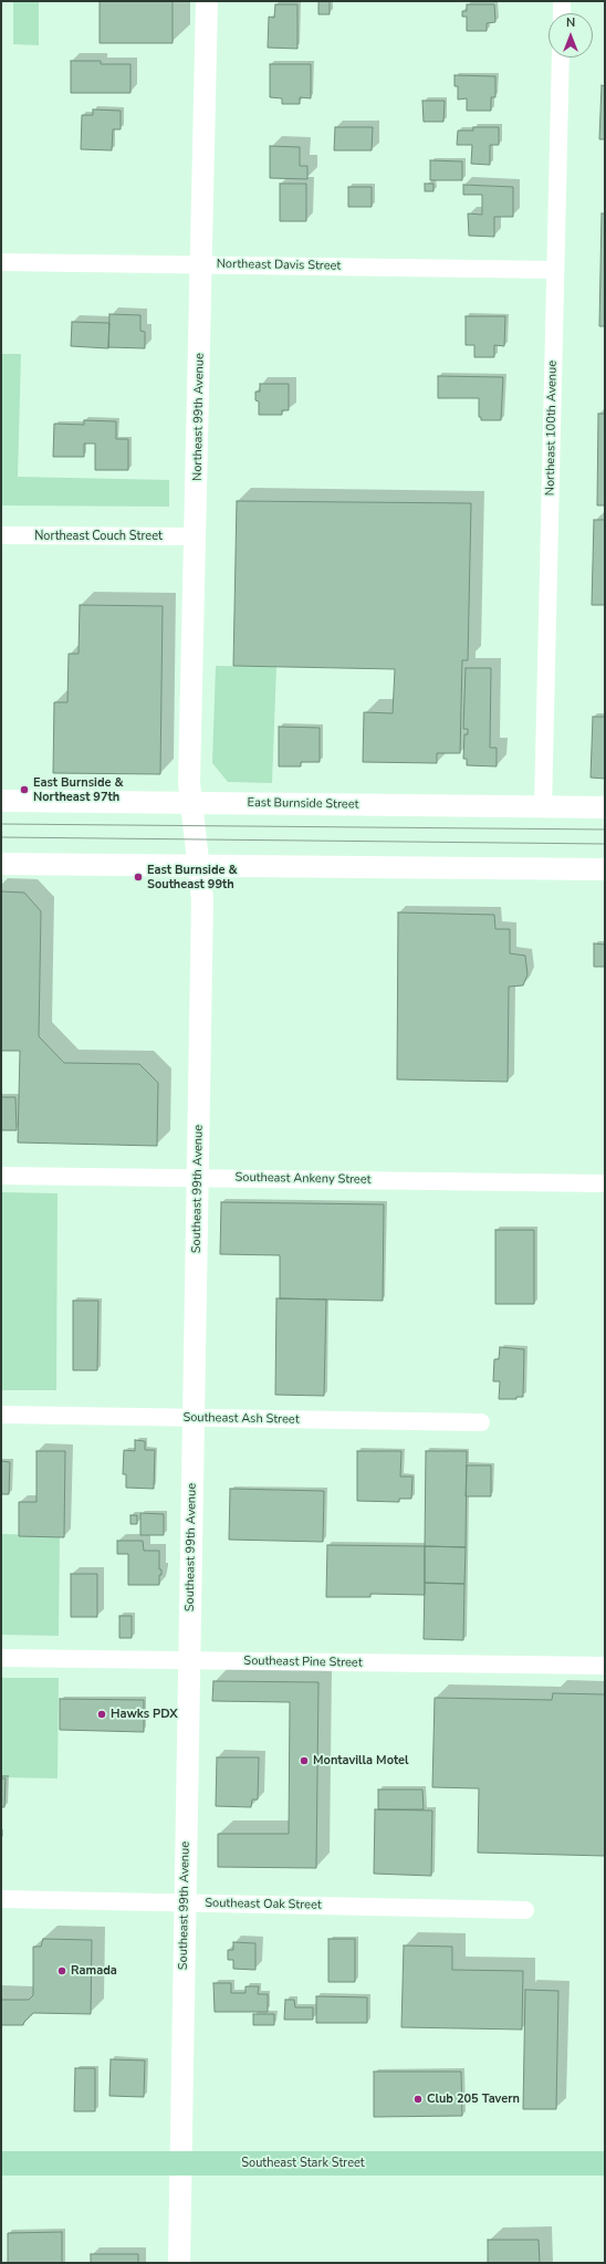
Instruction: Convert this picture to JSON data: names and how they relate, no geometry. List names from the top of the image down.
{
  "streets": {
    "main road": ["Southeast Stark Street"],
    "street": [
      "Northeast Davis Street",
      "Northeast 99th Avenue",
      "Northeast 100th Avenue",
      "Northeast Couch Street",
      "East Burnside Street",
      "Southeast Ankeny Street",
      "Southeast 99th Avenue",
      "Southeast Ash Street",
      "Southeast Pine Street",
      "Southeast Oak Street"
    ]
  },
  "crossings": [
    ["Northeast Davis Street", "Northeast 99th Avenue"],
    ["Northeast Davis Street", "Northeast 100th Avenue"],
    ["Northeast 99th Avenue", "Northeast Couch Street"],
    ["Northeast 99th Avenue", "East Burnside Street"],
    ["Northeast 99th Avenue", "Southeast 99th Avenue"],
    ["Northeast 100th Avenue", "East Burnside Street"],
    ["Southeast Ankeny Street", "Southeast 99th Avenue"],
    ["Southeast 99th Avenue", "Southeast Ash Street"],
    ["Southeast 99th Avenue", "Southeast Pine Street"],
    ["Southeast 99th Avenue", "Southeast Oak Street"],
    ["Southeast 99th Avenue", "Southeast Stark Street"]
  ],
  "places": [
    "East Burnside & Northeast 97th",
    "East Burnside & Southeast 99th",
    "Hawks PDX",
    "Montavilla Motel",
    "Ramada",
    "Club 205 Tavern"
  ],
  "north": "top"
}
